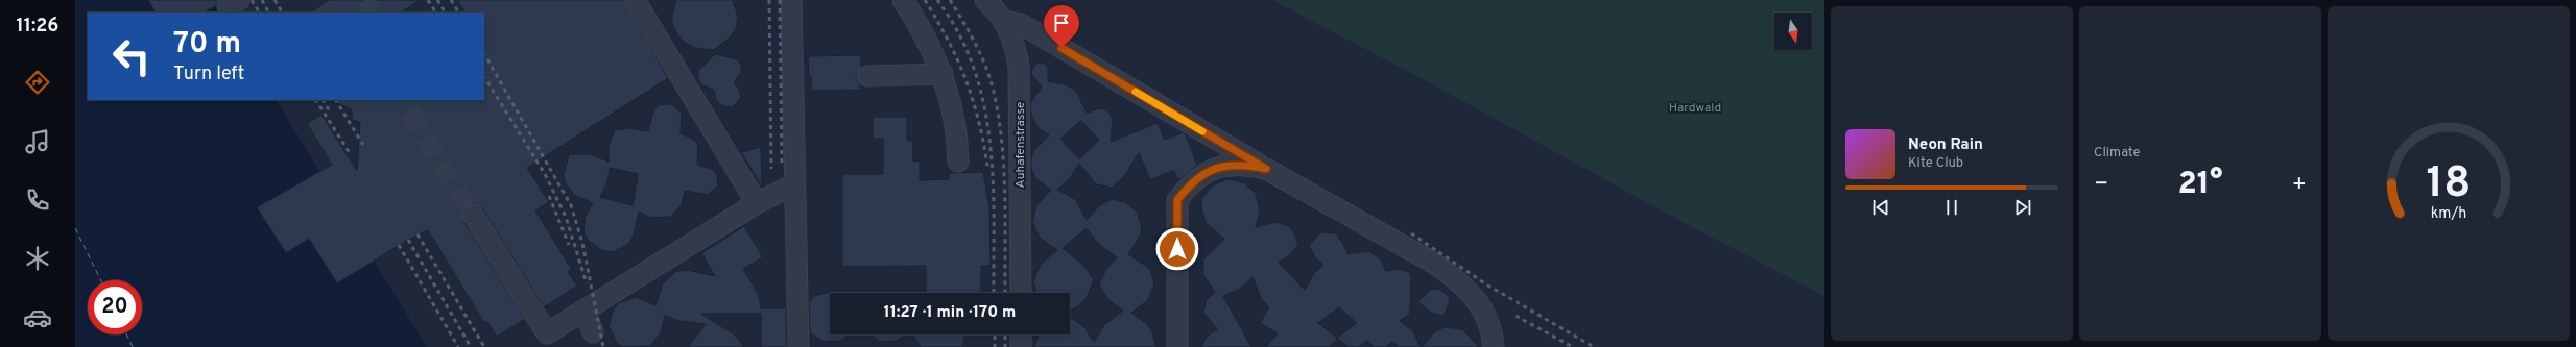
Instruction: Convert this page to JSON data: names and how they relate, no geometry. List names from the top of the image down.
{
  "streets": {
    "street": ["Auhafenstrasse"]
  },
  "parks": ["Hardwald"],
  "north": "bottom",
  "page": {
    "tabs": "11:26",
    "tile": "Climate",
    "turn": ["70 m", "Turn left"],
    "song": ["Neon Rain", "Kite Club"],
    "heat": ["−", "21°", "+"],
    "limit": "20",
    "trip": "11:27 · 1 min · 170 m",
    "gauge": ["18", "km/h"]
  }
}
